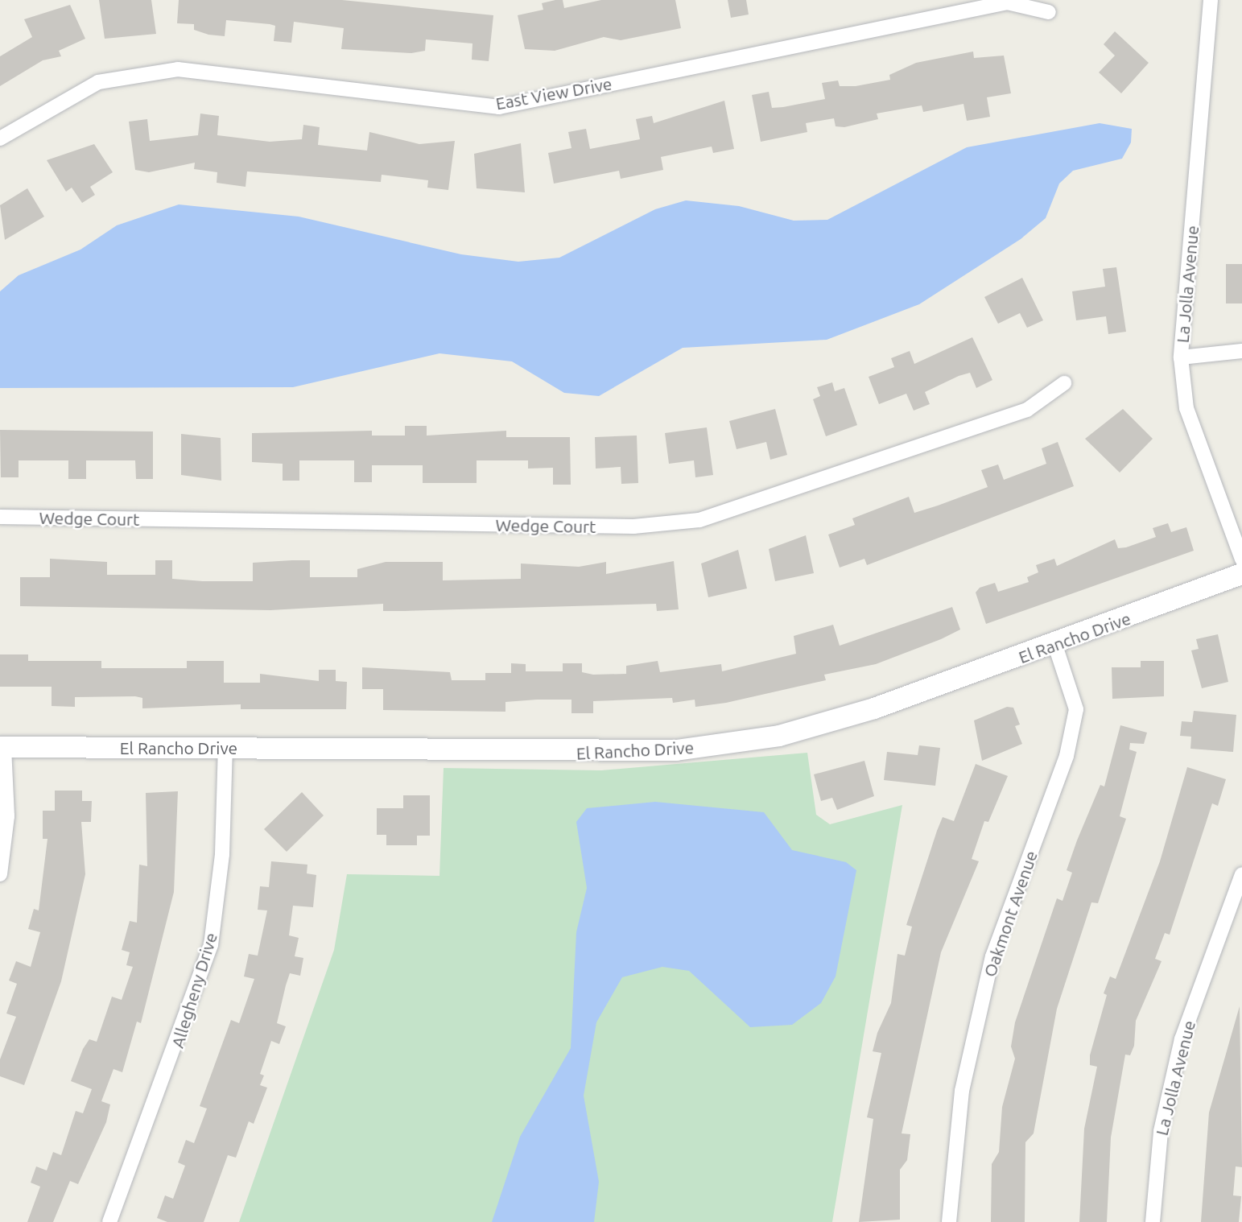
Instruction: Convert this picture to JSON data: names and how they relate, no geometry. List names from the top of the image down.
{
  "streets": {
    "street": [
      "East View Drive",
      "La Jolla Avenue",
      "Wedge Court",
      "El Rancho Drive",
      "Oakmont Avenue",
      "Allegheny Drive"
    ]
  },
  "crossings": [
    ["El Rancho Drive", "Oakmont Avenue"],
    ["El Rancho Drive", "Allegheny Drive"]
  ]
}
